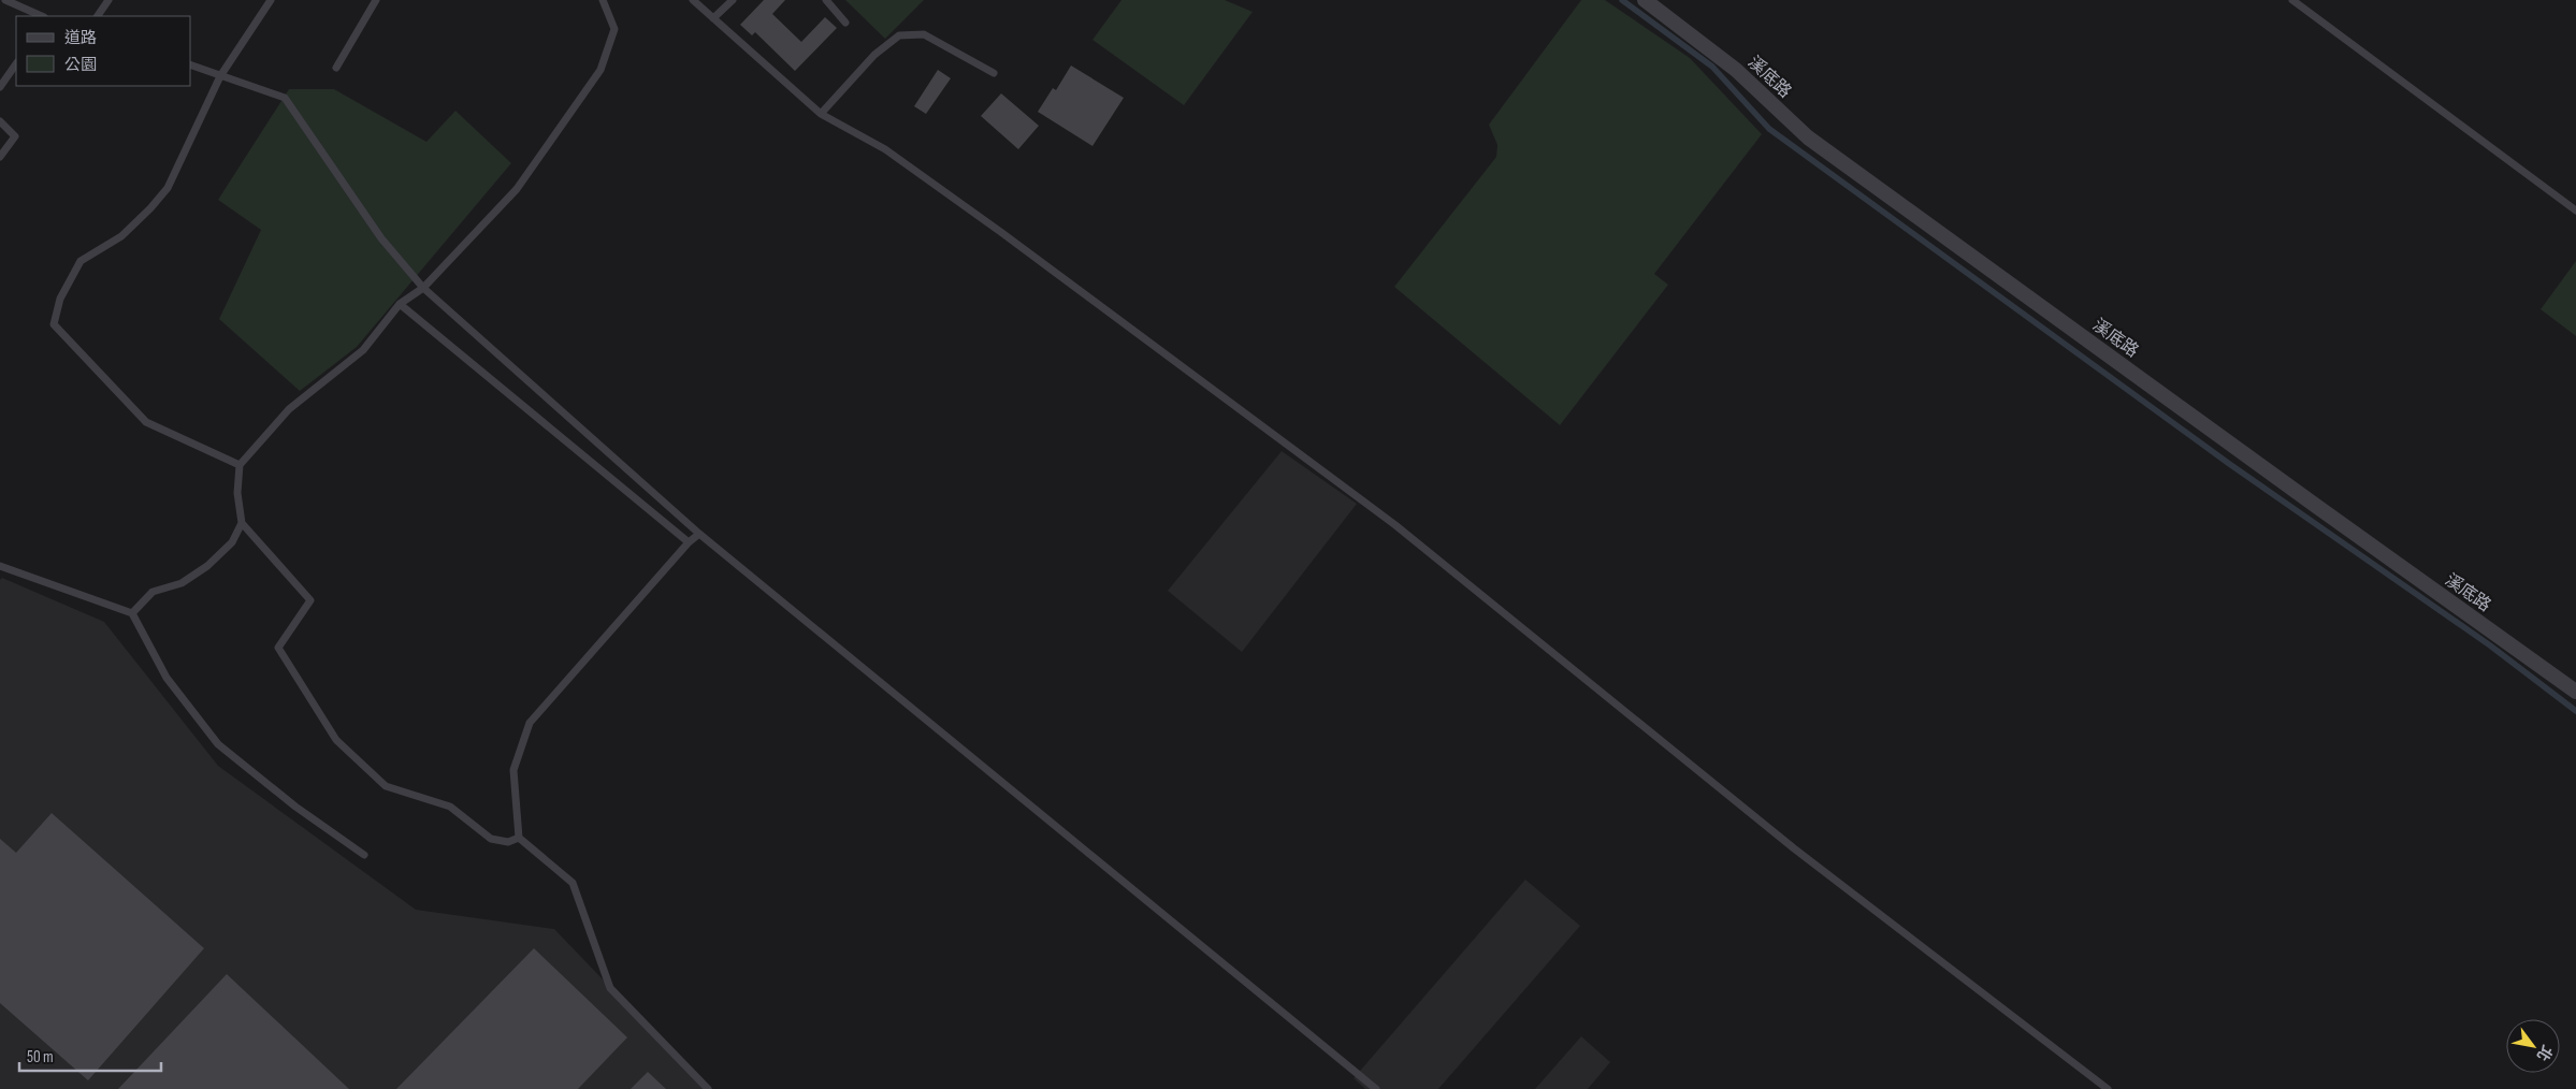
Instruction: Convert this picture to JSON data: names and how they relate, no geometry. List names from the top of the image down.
{
  "streets": {
    "street": ["溪底路"]
  },
  "legend": ["道路", "公園"],
  "scale_bar": "50 m",
  "north": "bottom right"
}
